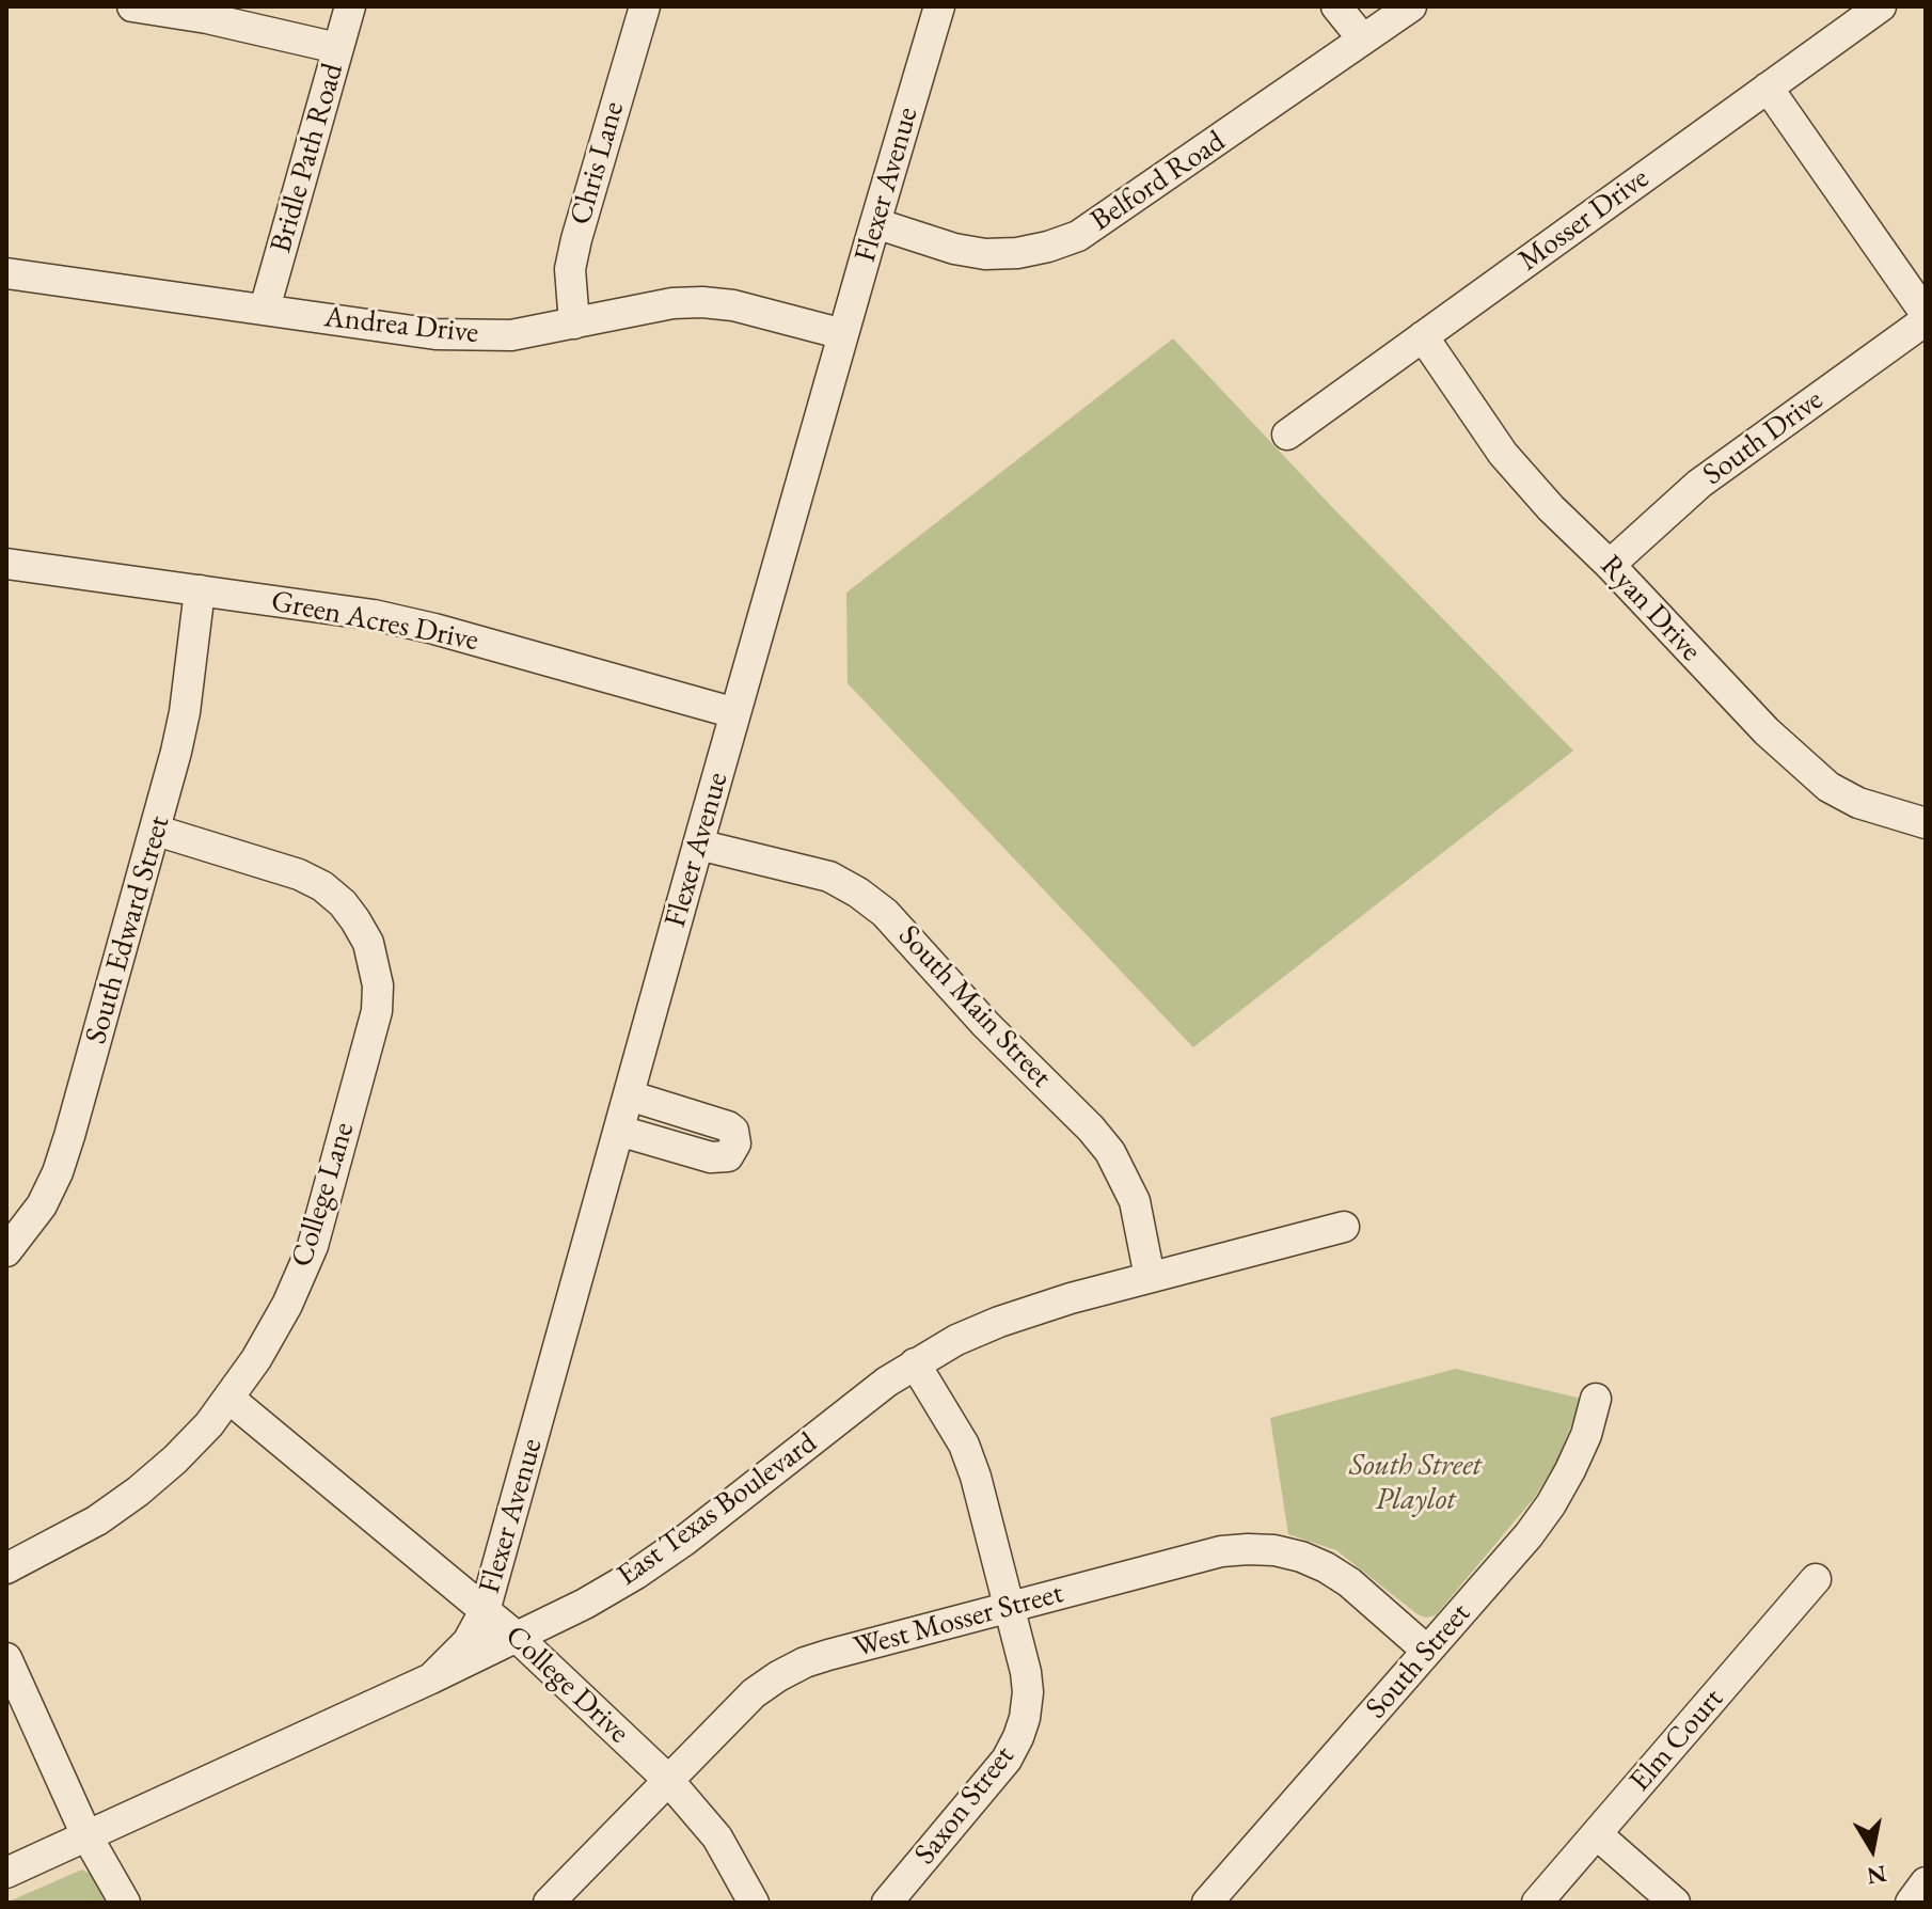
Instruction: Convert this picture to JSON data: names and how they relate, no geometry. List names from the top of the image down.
{
  "streets": {
    "street": [
      "Bridle Path Road",
      "Chris Lane",
      "Belford Road",
      "Flexer Avenue",
      "Mosser Drive",
      "Andrea Drive",
      "South Drive",
      "Ryan Drive",
      "Green Acres Drive",
      "South Edward Street",
      "South Main Street",
      "College Lane",
      "East Texas Boulevard",
      "West Mosser Street",
      "South Street",
      "College Drive",
      "Elm Court",
      "Saxon Street"
    ]
  },
  "crossings": [
    ["Bridle Path Road", "Andrea Drive"],
    ["Chris Lane", "Andrea Drive"],
    ["Belford Road", "Flexer Avenue"],
    ["Flexer Avenue", "Andrea Drive"],
    ["Flexer Avenue", "Green Acres Drive"],
    ["Flexer Avenue", "South Main Street"],
    ["Flexer Avenue", "East Texas Boulevard"],
    ["Flexer Avenue", "College Drive"],
    ["Mosser Drive", "Ryan Drive"],
    ["South Drive", "Ryan Drive"],
    ["Green Acres Drive", "South Edward Street"],
    ["South Edward Street", "College Lane"],
    ["South Main Street", "East Texas Boulevard"],
    ["College Lane", "College Drive"],
    ["East Texas Boulevard", "College Drive"],
    ["East Texas Boulevard", "Saxon Street"],
    ["West Mosser Street", "South Street"],
    ["West Mosser Street", "College Drive"],
    ["West Mosser Street", "Saxon Street"]
  ],
  "parks": ["South Street Playlot"],
  "north": "bottom"
}
